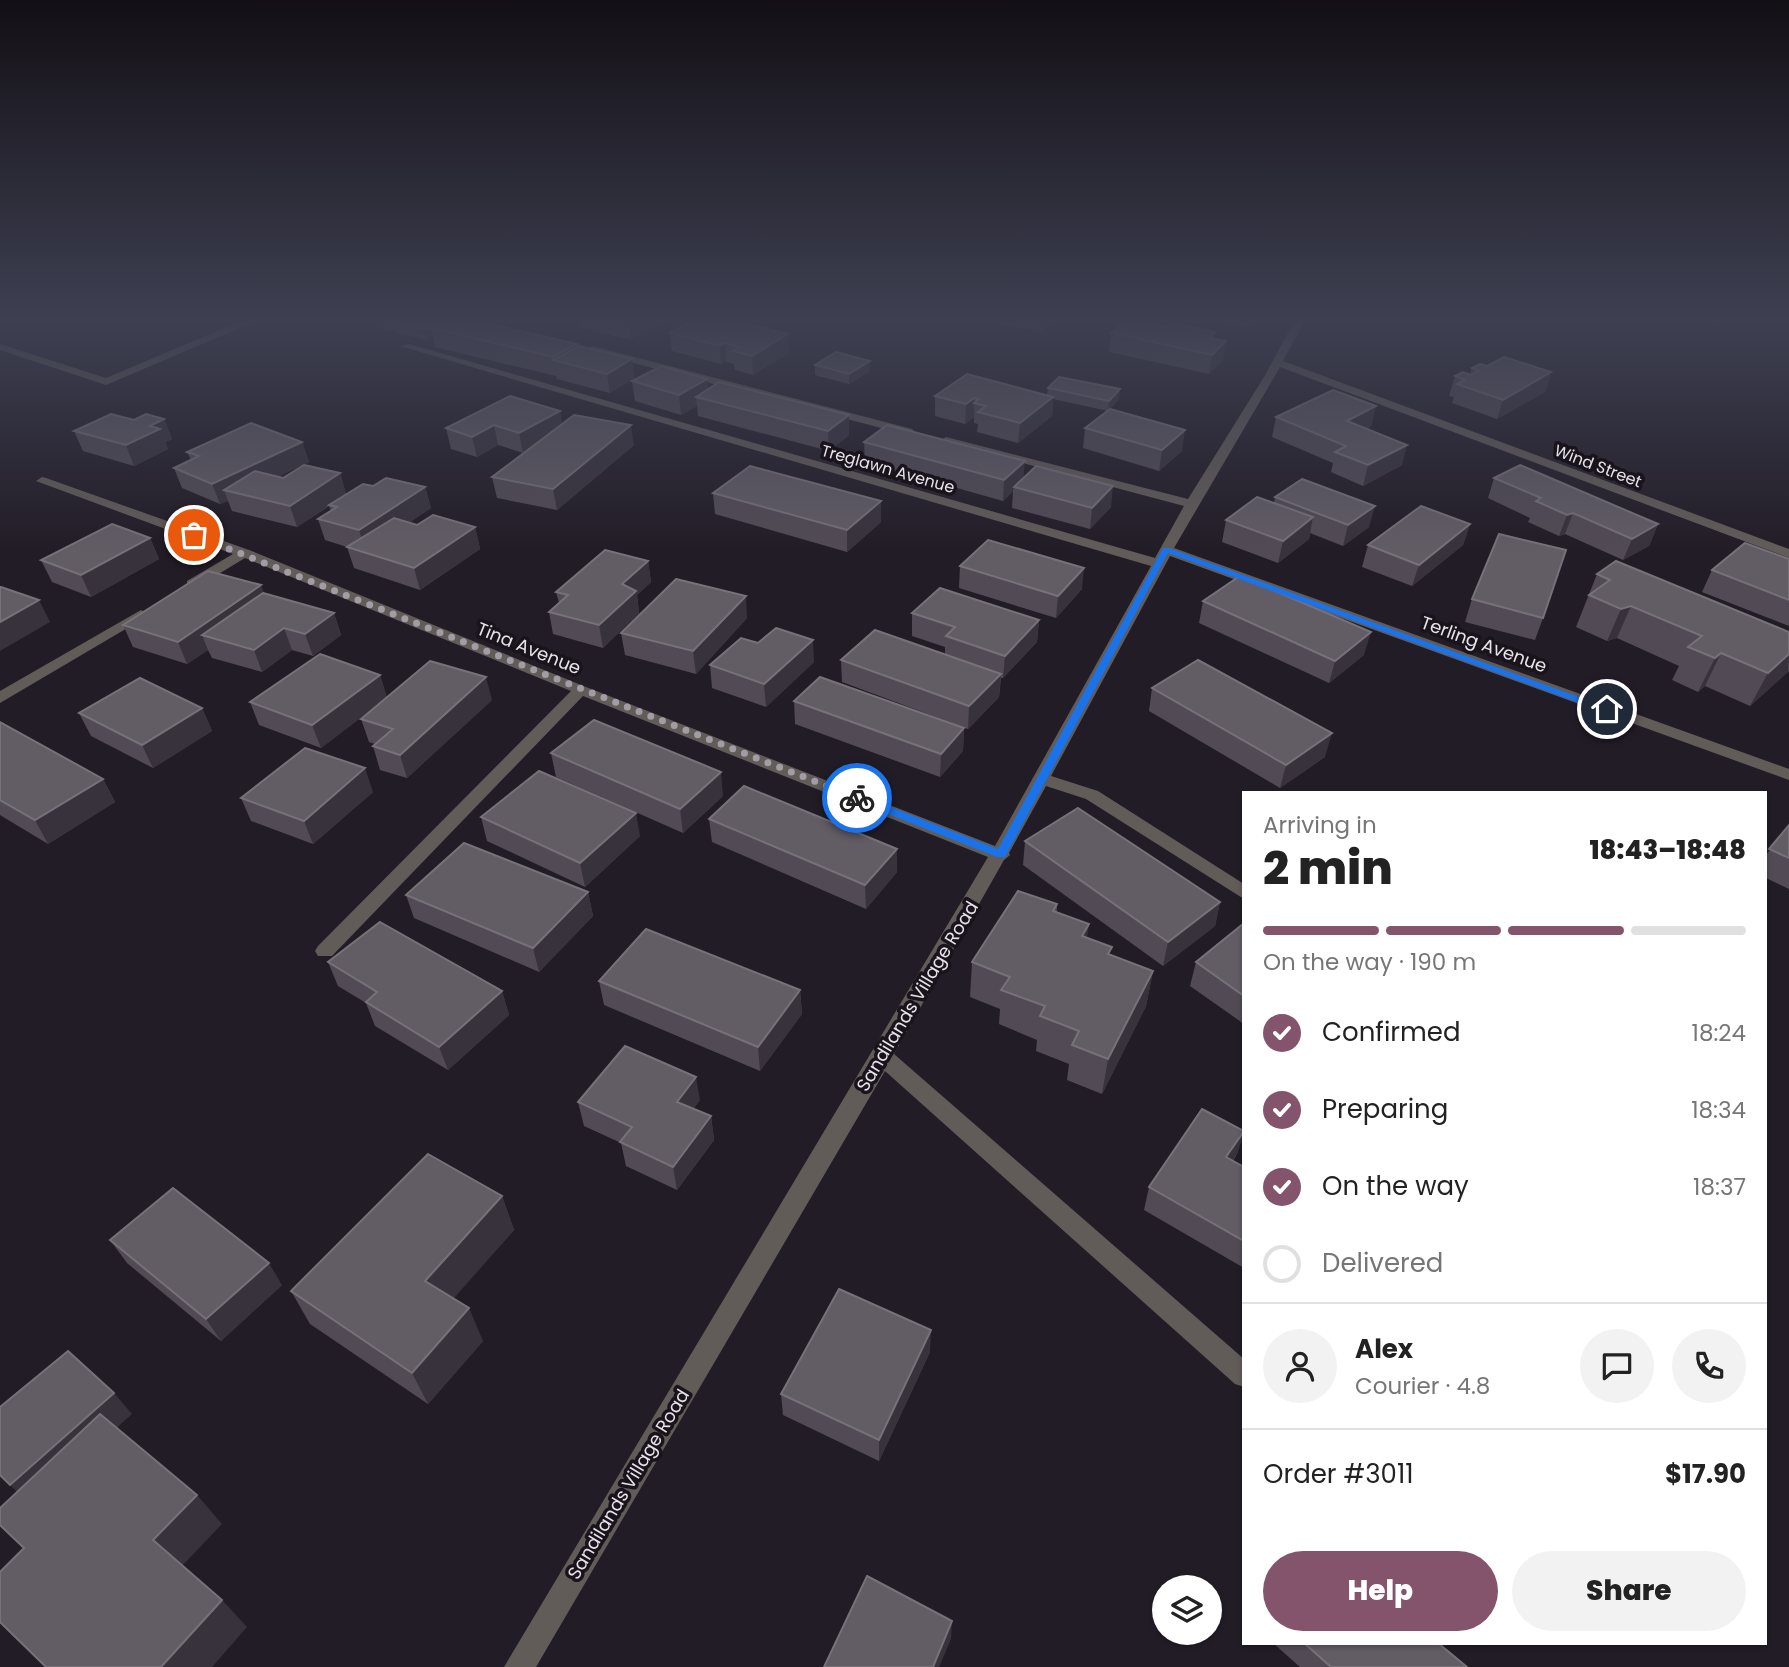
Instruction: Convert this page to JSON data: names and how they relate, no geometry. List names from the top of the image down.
{
  "streets": {
    "street": [
      "Wind Street",
      "Treglawn Avenue",
      "Terling Avenue",
      "Tina Avenue",
      "Sandilands Village Road"
    ]
  },
  "crossings": [
    ["Treglawn Avenue", "Terling Avenue"],
    ["Treglawn Avenue", "Sandilands Village Road"],
    ["Terling Avenue", "Sandilands Village Road"],
    ["Tina Avenue", "Sandilands Village Road"]
  ],
  "page": {
    "heading": ["2 min", "Arriving in", "18:43–18:48"],
    "panel": [
      "Alex",
      "Courier · 4.8",
      "Order #3011",
      "$17.90"
    ],
    "bar": "On the way · 190 m",
    "list": [
      ["Confirmed", "18:24"],
      ["Preparing", "18:34"],
      ["On the way", "18:37"],
      "Delivered"
    ],
    "buttons": ["Help", "Share"]
  }
}
